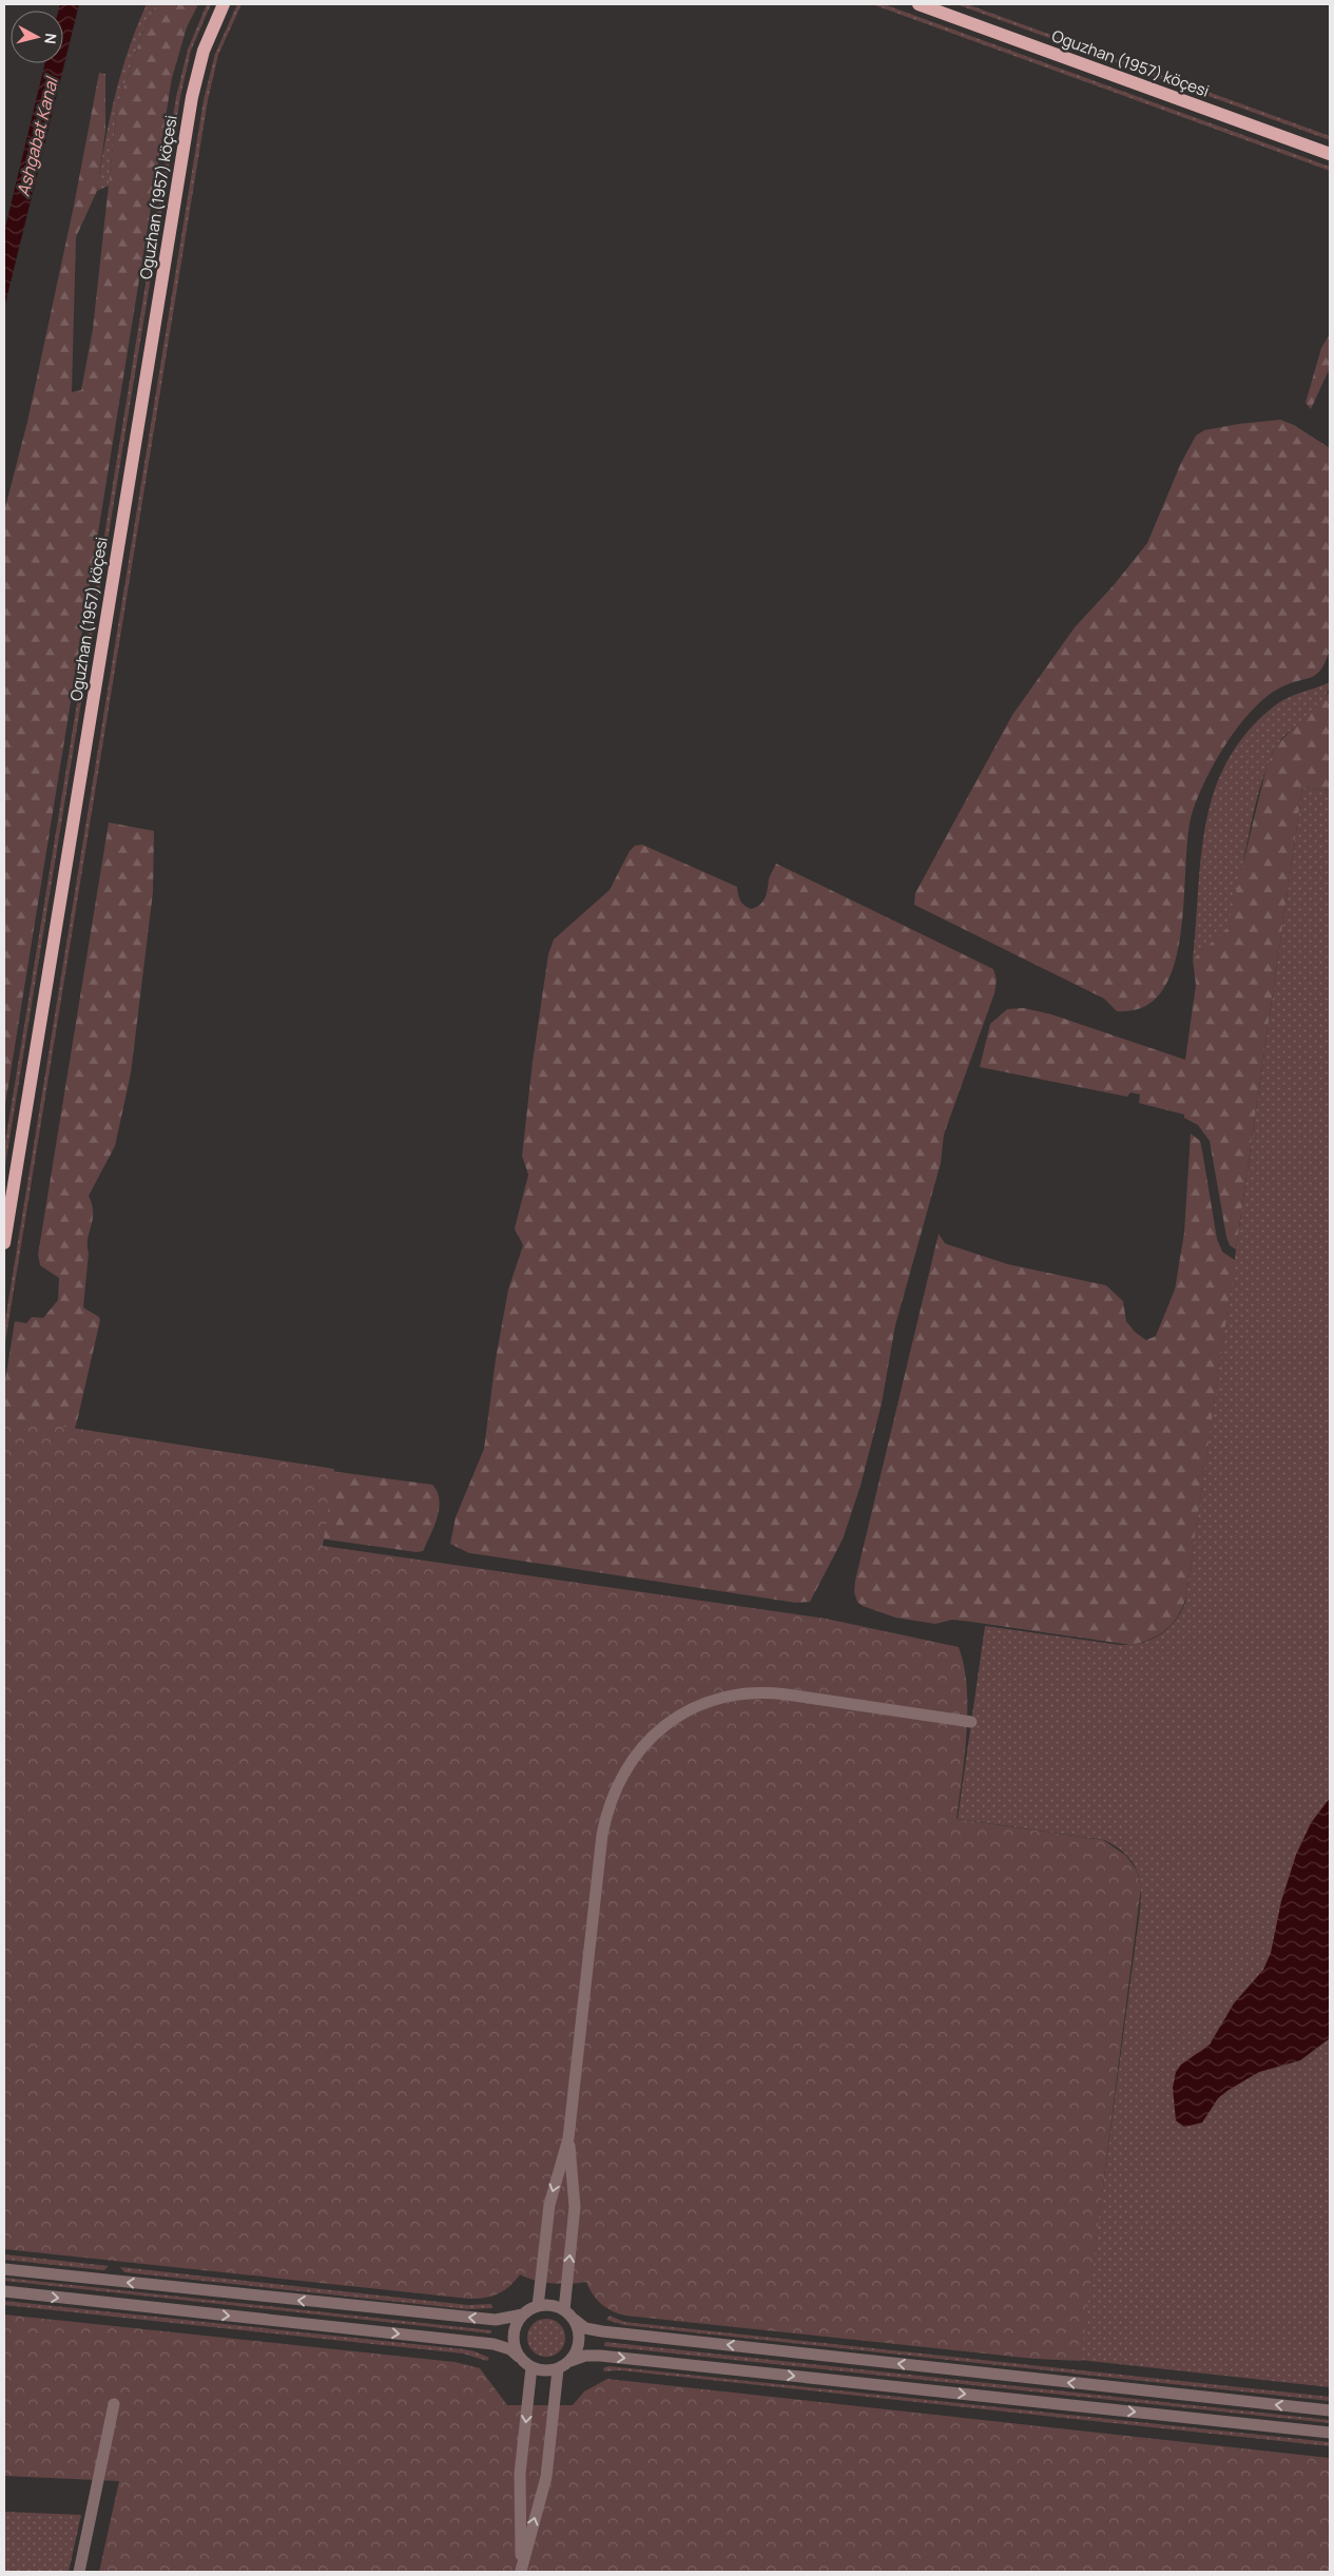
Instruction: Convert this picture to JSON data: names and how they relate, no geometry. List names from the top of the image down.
{
  "streets": {
    "main road": ["Oguzhan (1957) köçesi"]
  },
  "water": ["Ashgabat Kanal"],
  "north": "right"
}
